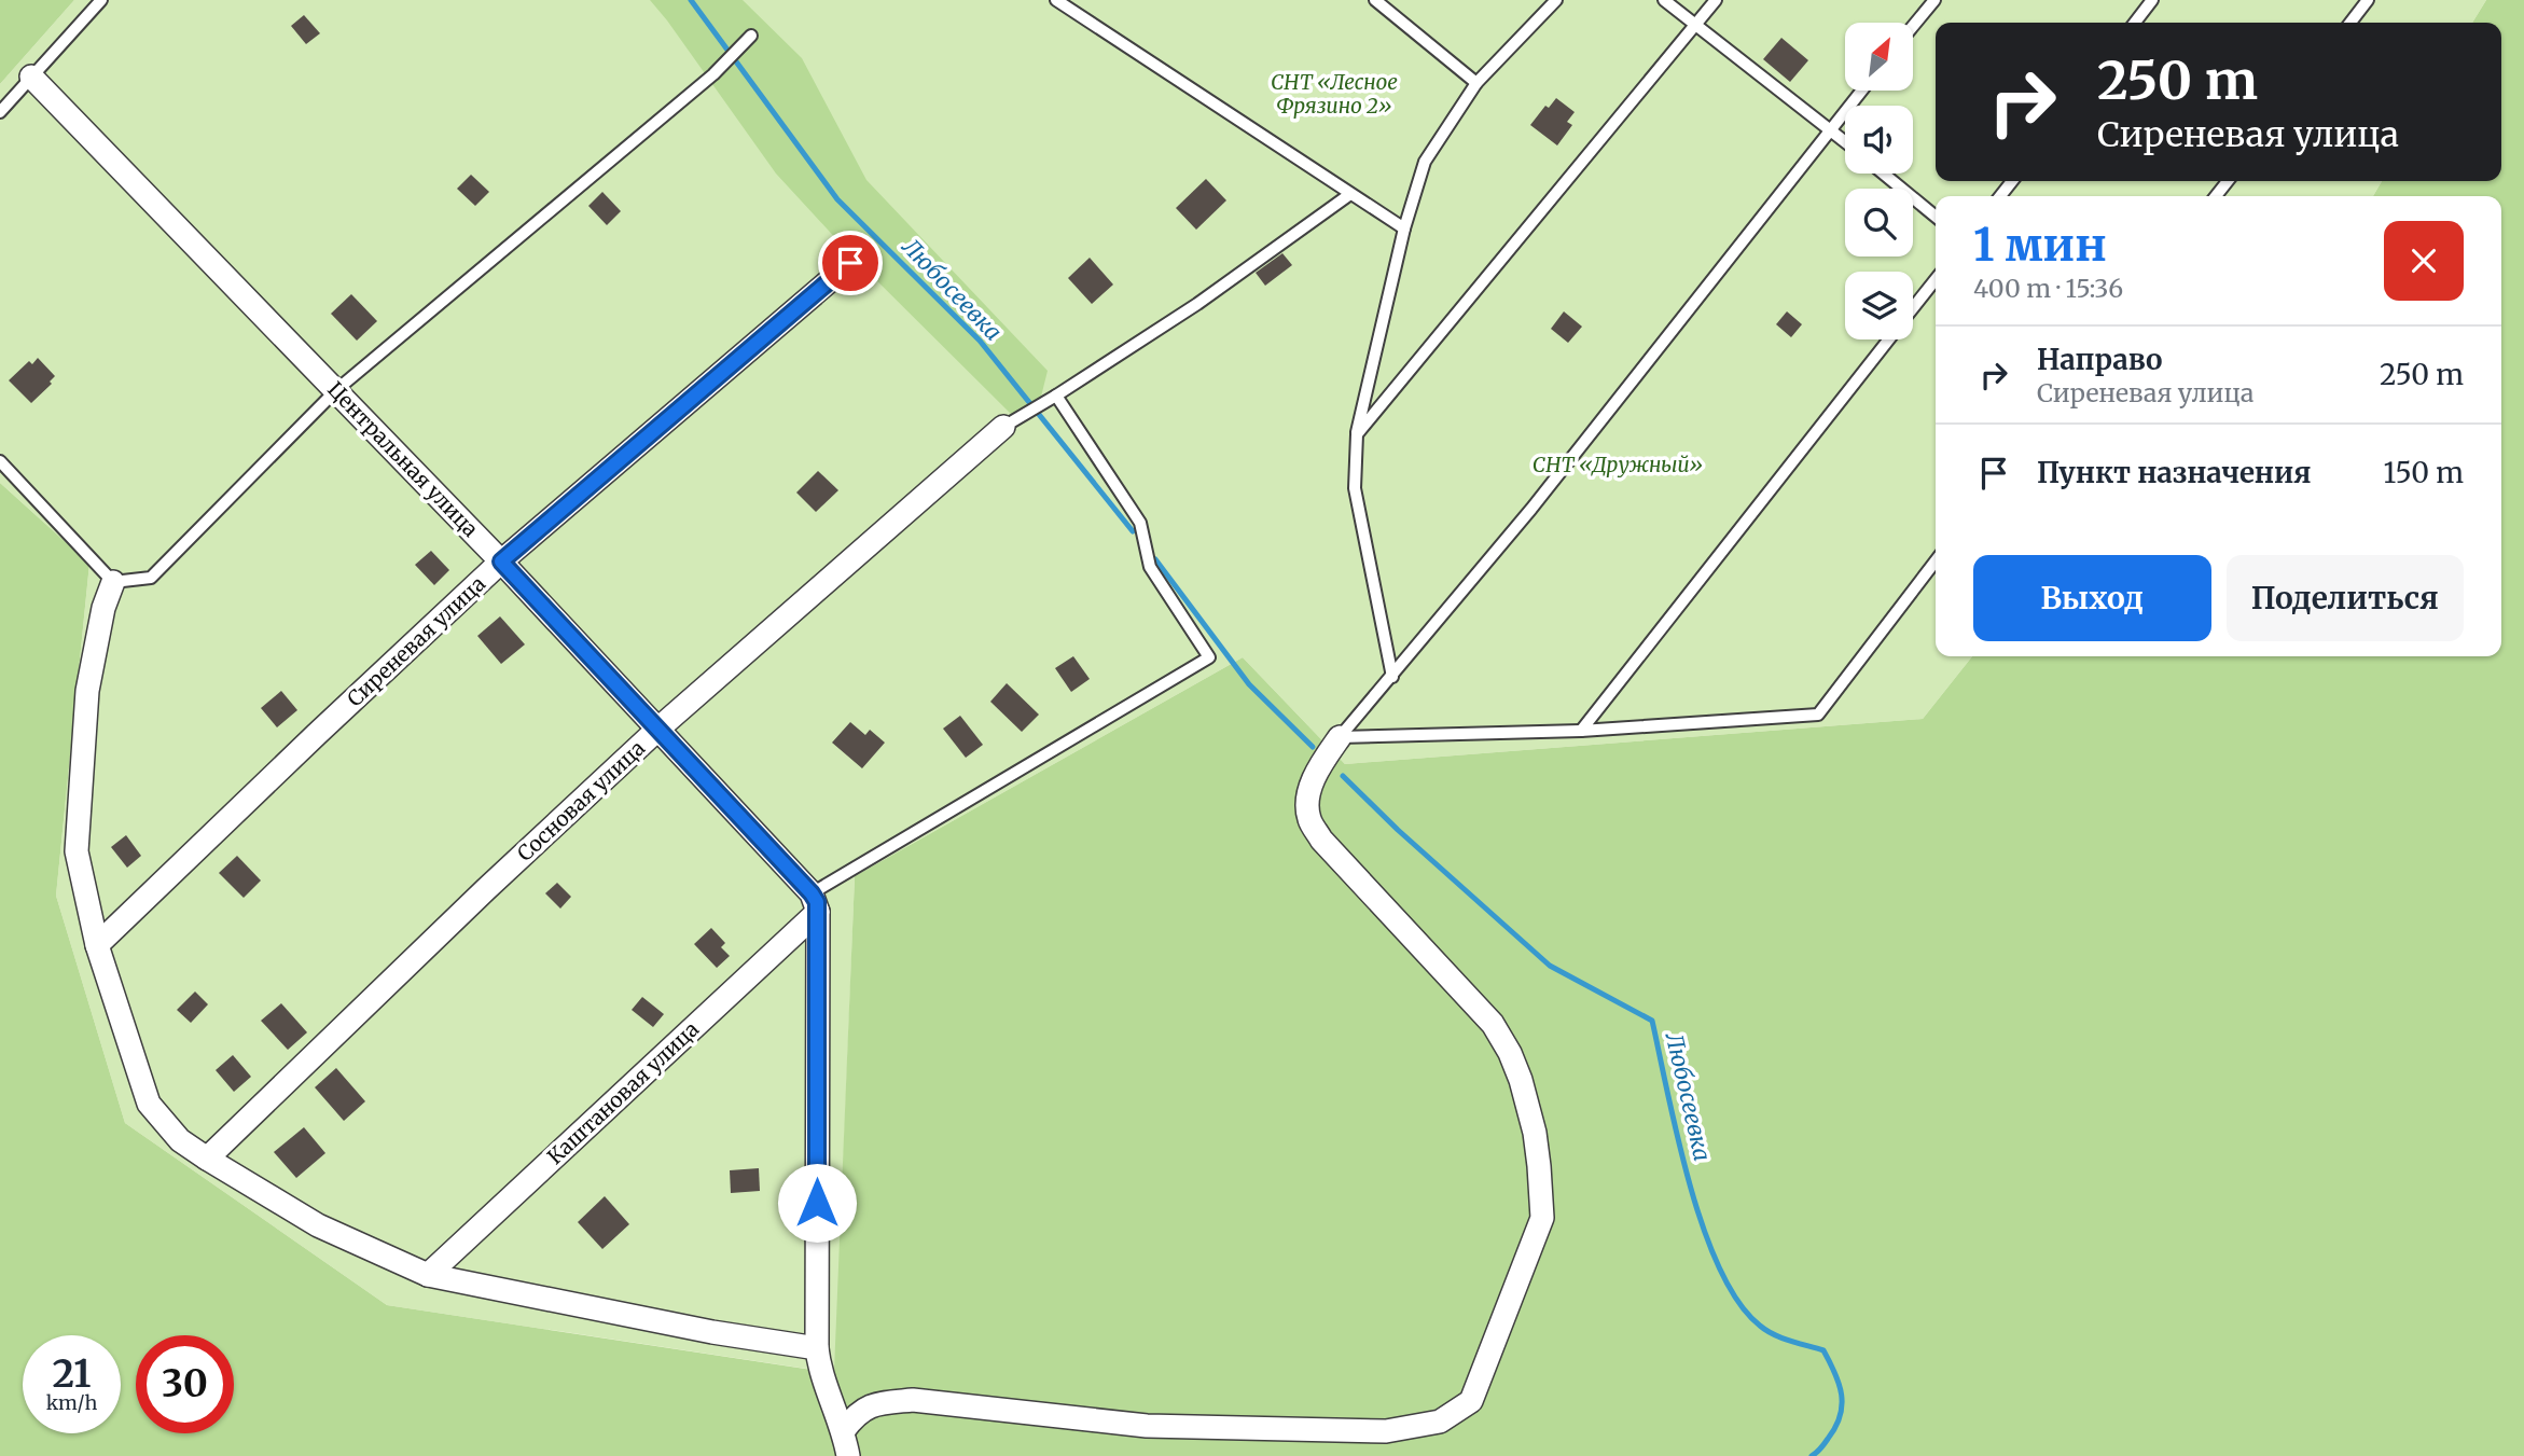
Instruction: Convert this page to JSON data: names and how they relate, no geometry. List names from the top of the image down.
{
  "streets": {
    "street": [
      "Центральная улица",
      "Сиреневая улица",
      "Сосновая улица",
      "Каштановая улица"
    ]
  },
  "crossings": [
    ["Центральная улица", "Сиреневая улица"],
    ["Центральная улица", "Сосновая улица"],
    ["Центральная улица", "Каштановая улица"]
  ],
  "water": ["Любосеевка"],
  "parks": ["СНТ «Лесное Фрязино 2»", "СНТ «Дружный»"],
  "north": "top right",
  "page": {
    "turn": ["250 m", "Сиреневая улица"],
    "heading": ["1 мин", "400 m · 15:36"],
    "list": [
      {
        "name": "Направо",
        "note": "Сиреневая улица",
        "value": "250 m"
      },
      {
        "name": "Пункт назначения",
        "value": "150 m"
      }
    ],
    "buttons": ["Выход", "Поделиться"],
    "speed": "21 km/h",
    "limit": "30"
  }
}
